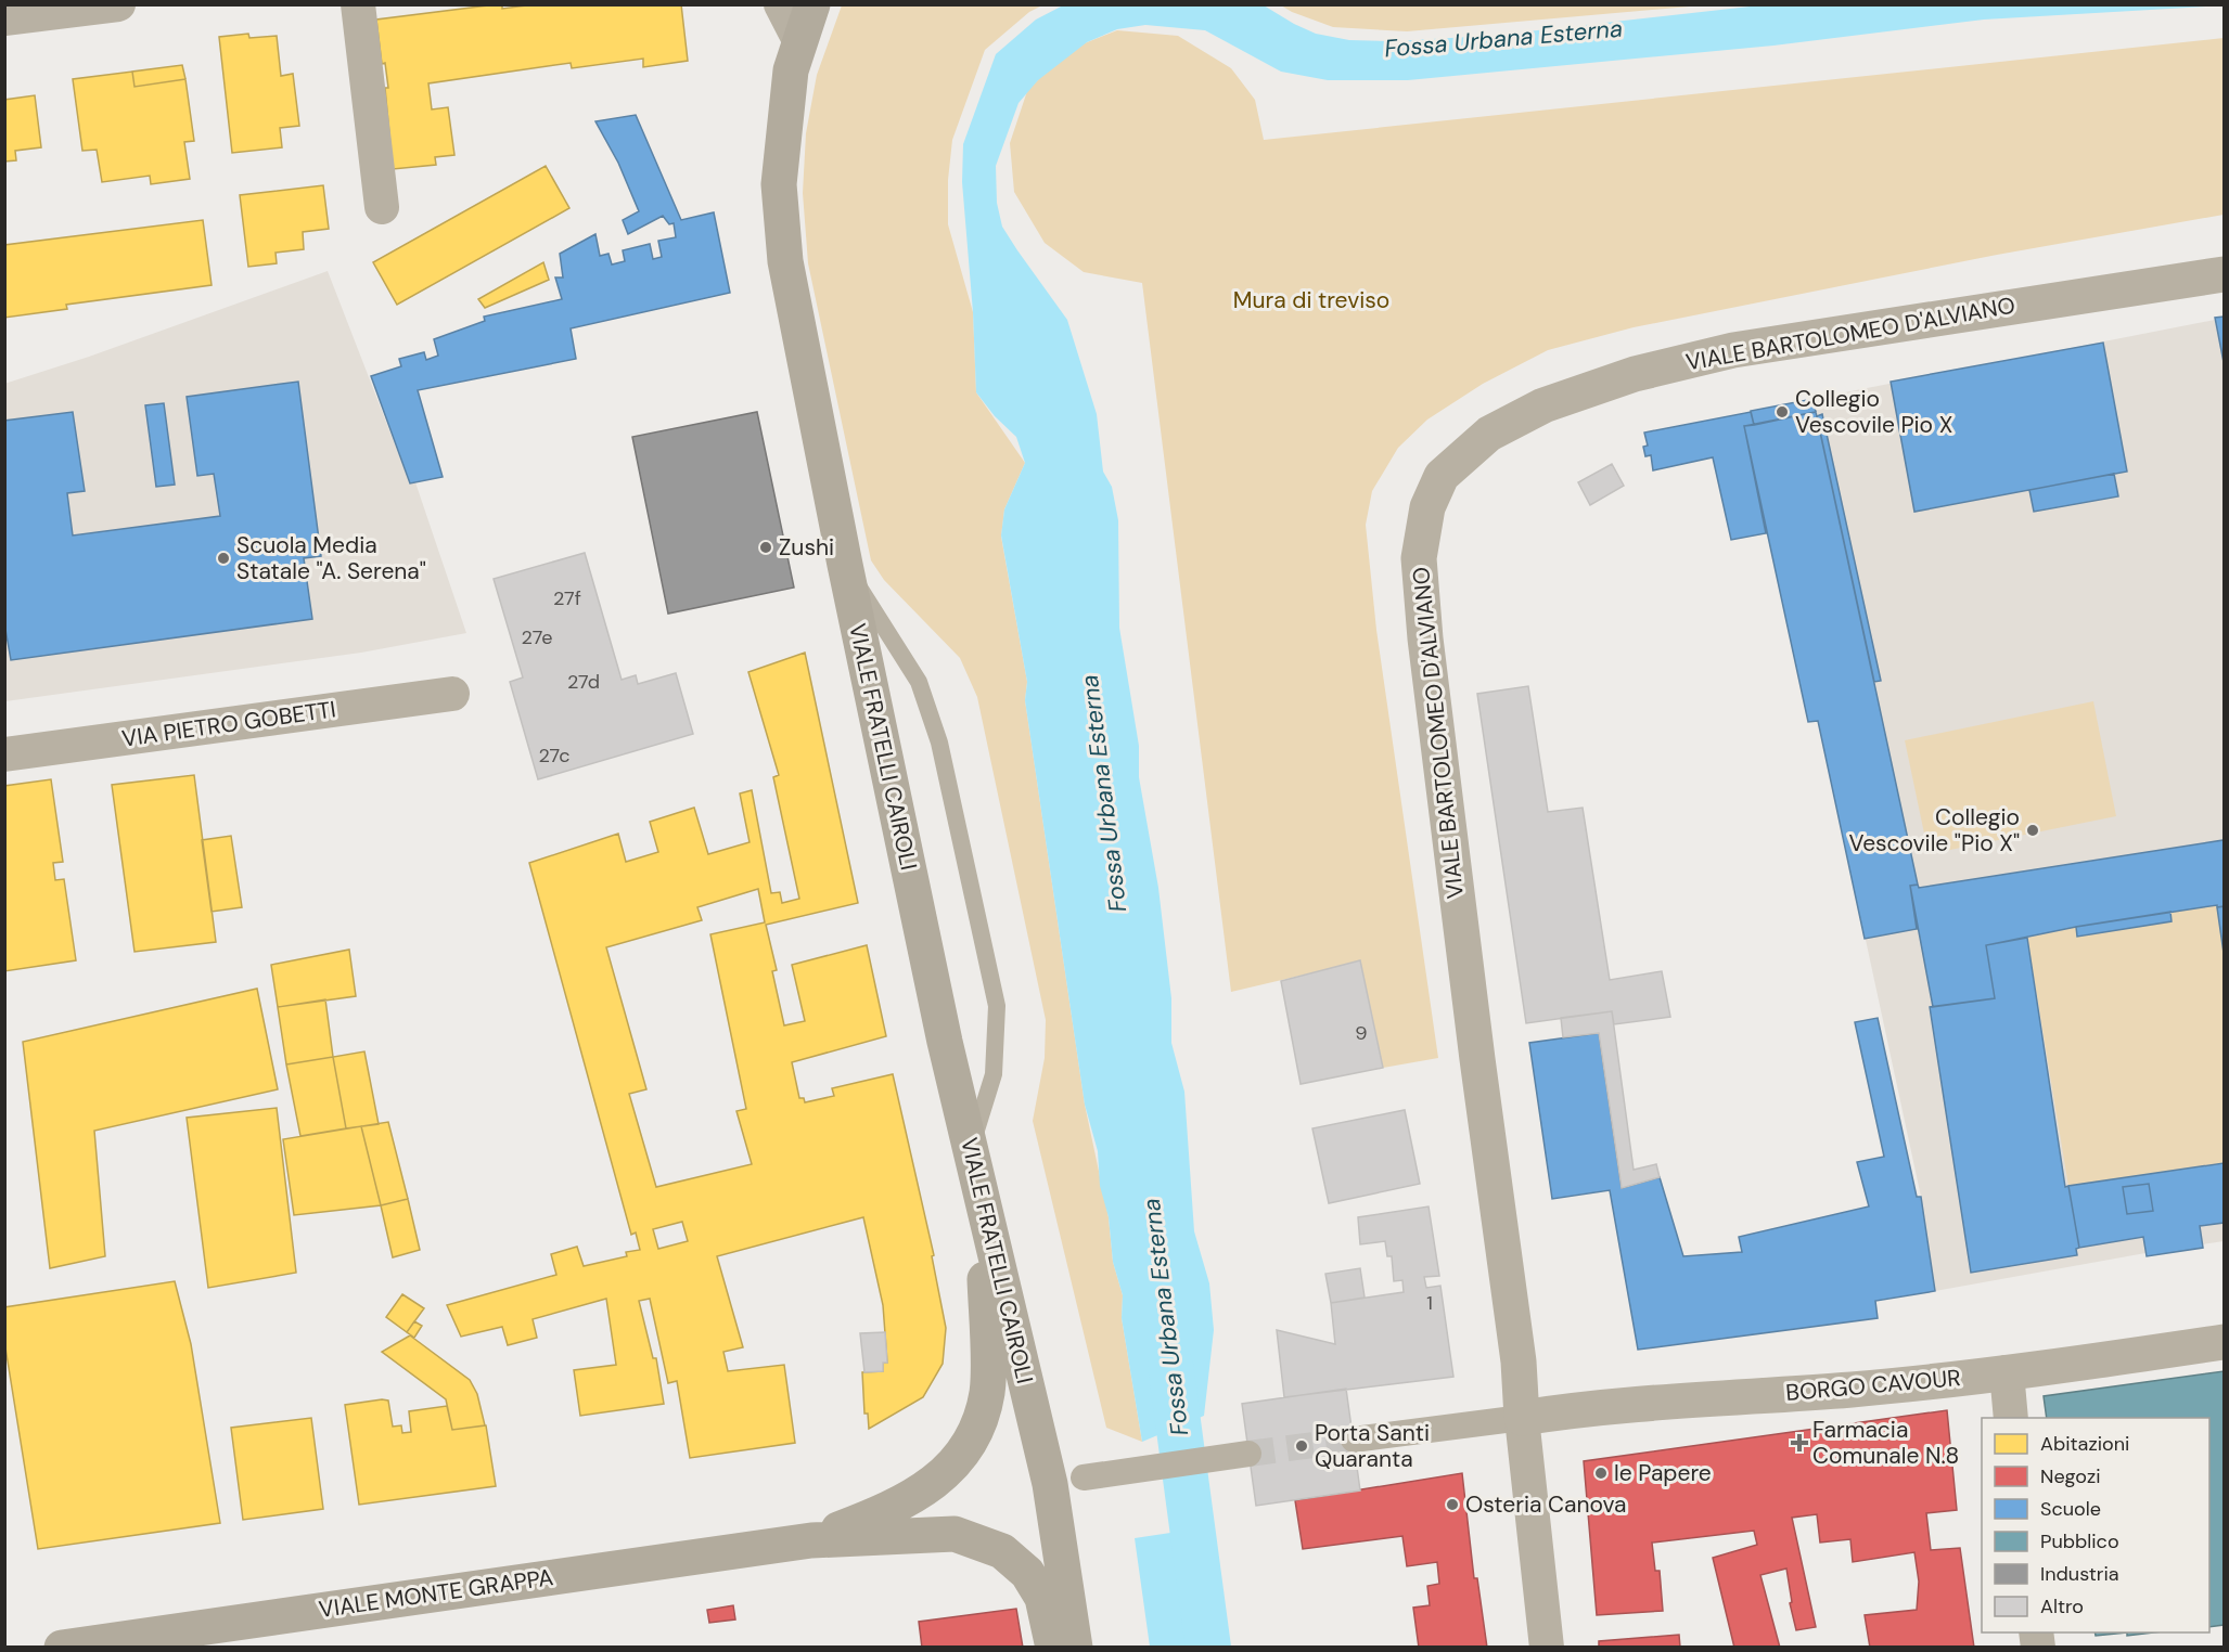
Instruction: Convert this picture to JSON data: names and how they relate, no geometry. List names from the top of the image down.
{
  "streets": {
    "main road": ["VIALE FRATELLI CAIROLI", "VIALE MONTE GRAPPA"],
    "street": ["VIALE BARTOLOMEO D'ALVIANO", "VIA PIETRO GOBETTI", "BORGO CAVOUR"]
  },
  "crossings": [
    ["VIALE BARTOLOMEO D'ALVIANO", "BORGO CAVOUR"],
    ["VIALE FRATELLI CAIROLI", "VIALE MONTE GRAPPA"]
  ],
  "water": ["Fossa Urbana Esterna"],
  "parks": ["Mura di treviso"],
  "places": {
    "other": [
      "Collegio Vescovile Pio X",
      "Zushi",
      "Scuola Media Statale \"A. Serena\"",
      "Collegio Vescovile \"Pio X\"",
      "Porta Santi Quaranta",
      "le Papere",
      "Osteria Canova"
    ],
    "health": ["Farmacia Comunale N.8"]
  },
  "house_numbers": [
    "27f",
    "27e",
    "27d",
    "27c",
    "9",
    "1"
  ],
  "legend": [
    "Abitazioni",
    "Negozi",
    "Scuole",
    "Pubblico",
    "Industria",
    "Altro"
  ]
}
